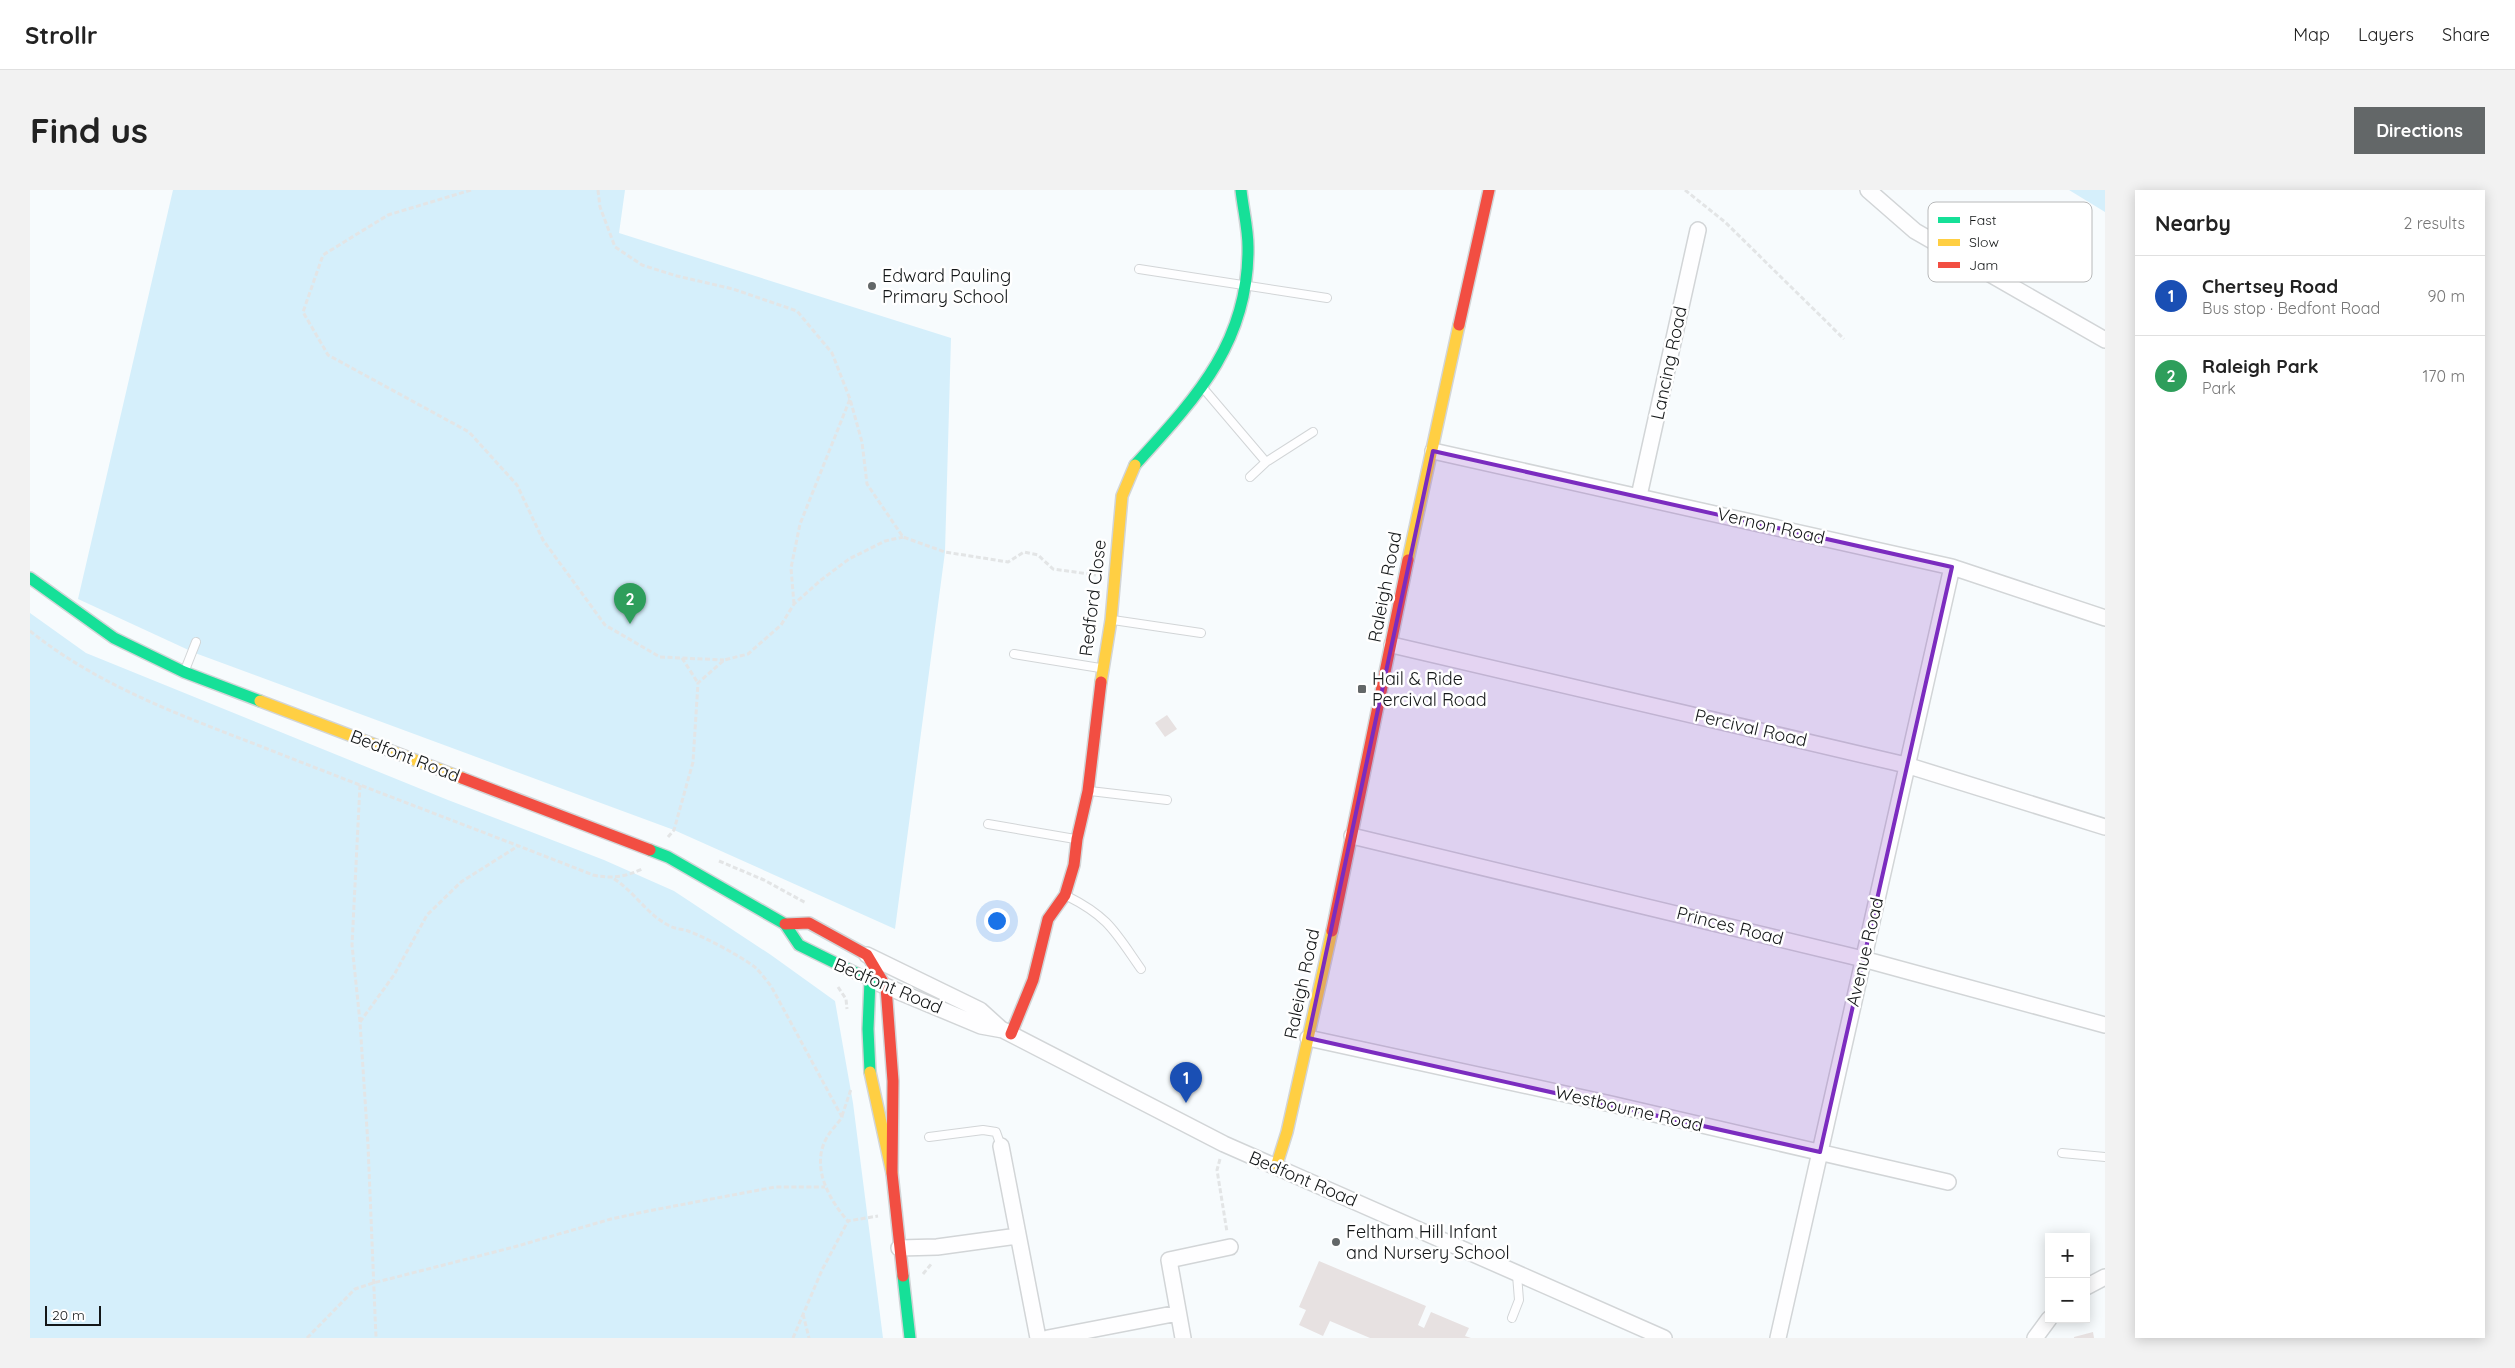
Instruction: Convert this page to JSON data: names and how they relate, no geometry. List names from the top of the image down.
{
  "streets": {
    "street": [
      "Lancing Road",
      "Vernon Road",
      "Raleigh Road",
      "Redford Close",
      "Percival Road",
      "Bedfont Road",
      "Princes Road",
      "Avenue Road",
      "Westbourne Road"
    ]
  },
  "crossings": [
    ["Lancing Road", "Vernon Road"],
    ["Vernon Road", "Raleigh Road"],
    ["Vernon Road", "Avenue Road"],
    ["Raleigh Road", "Percival Road"],
    ["Raleigh Road", "Bedfont Road"],
    ["Raleigh Road", "Princes Road"],
    ["Raleigh Road", "Westbourne Road"],
    ["Redford Close", "Bedfont Road"],
    ["Percival Road", "Avenue Road"],
    ["Princes Road", "Avenue Road"],
    ["Avenue Road", "Westbourne Road"]
  ],
  "places": {
    "other": ["Edward Pauling Primary School", "Feltham Hill Infant and Nursery School"],
    "transit": ["Hail & Ride Percival Road"]
  },
  "legend": ["Fast", "Slow", "Jam"],
  "scale_bar": "20 m",
  "page": {
    "header": "Strollr",
    "nav": ["Map", "Layers", "Share"],
    "buttons": "Directions",
    "title": "Find us",
    "heading": ["Nearby", "2 results"],
    "list": [
      {
        "mark": "1",
        "name": "Chertsey Road",
        "note": "Bus stop · Bedfont Road",
        "value": "90 m"
      },
      {
        "mark": "2",
        "name": "Raleigh Park",
        "note": "Park",
        "value": "170 m"
      }
    ],
    "pins": ["2", "1"],
    "map_buttons": ["+", "−"],
    "scale": "20 m"
  }
}
